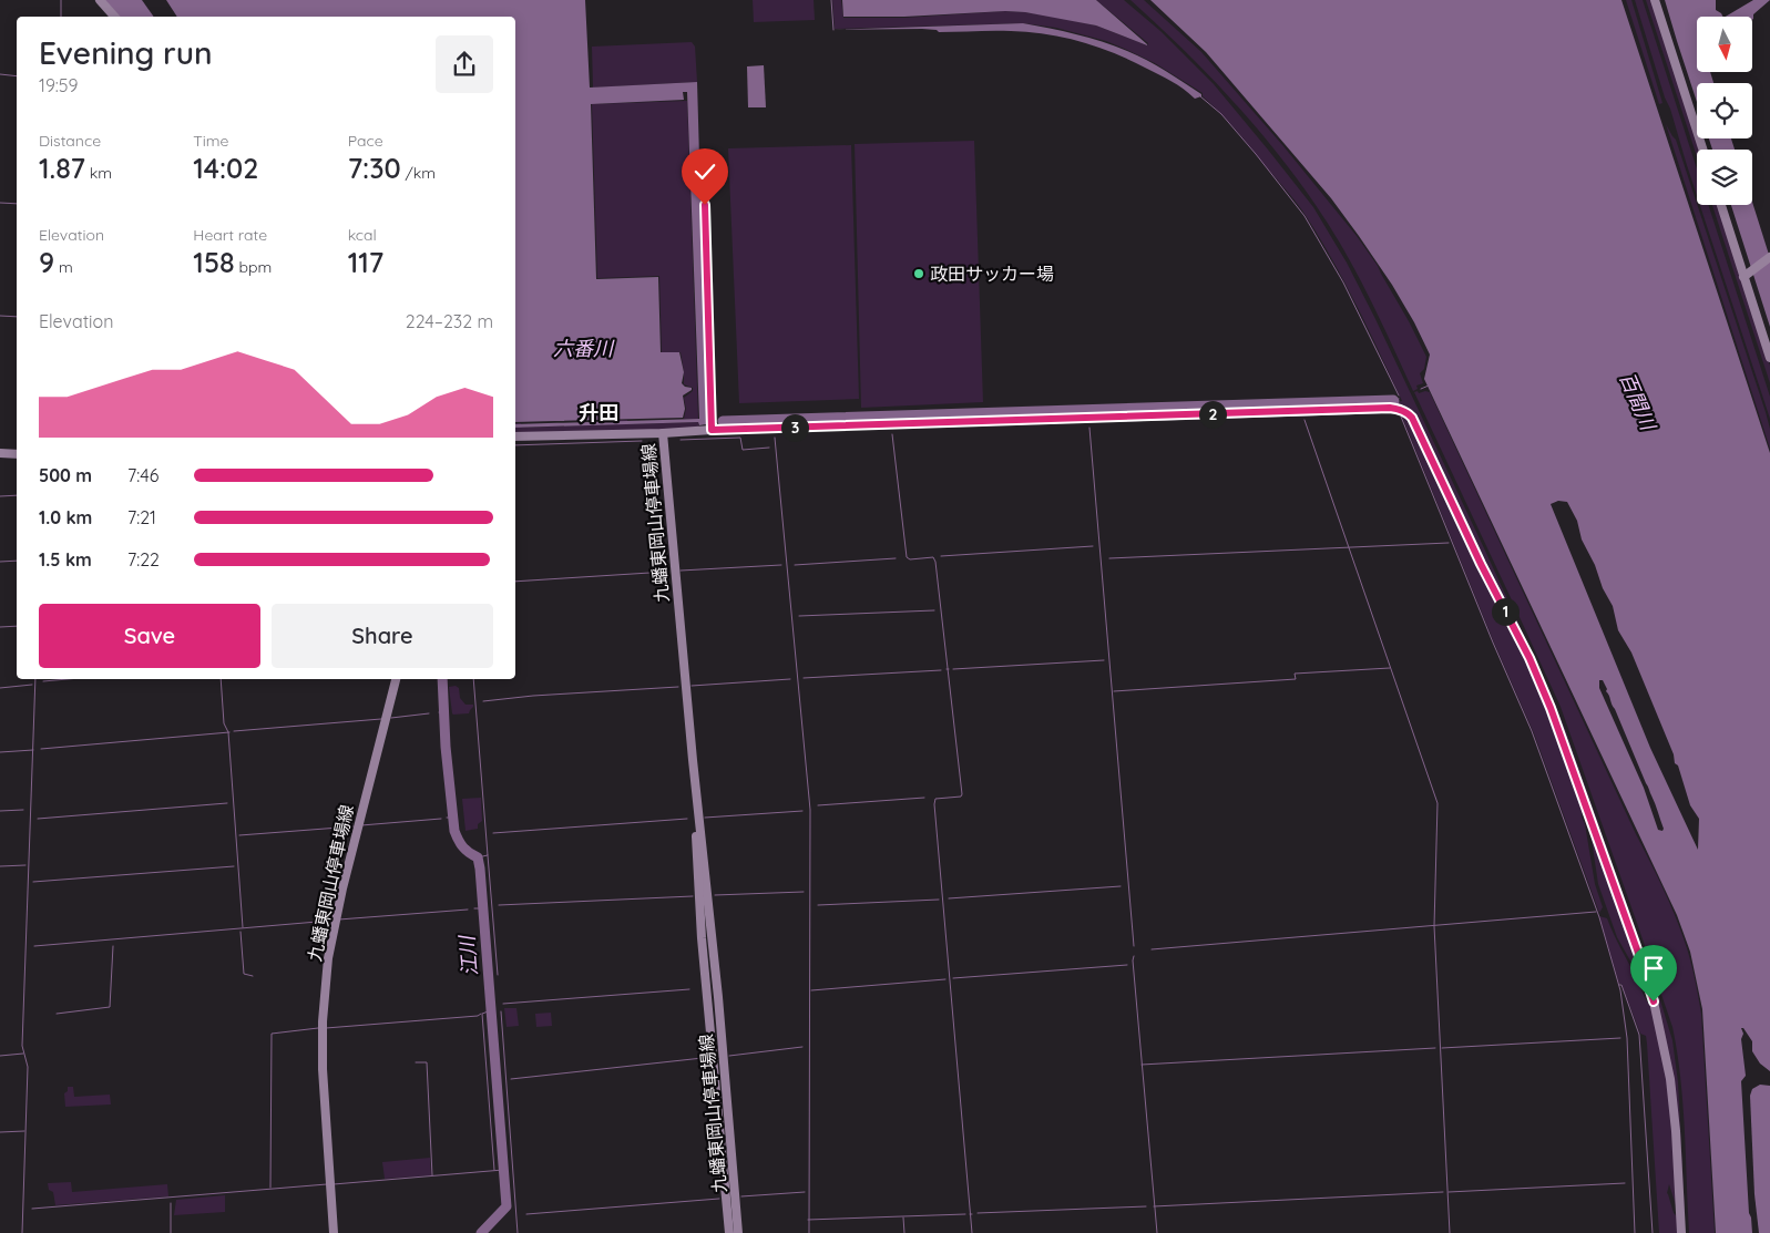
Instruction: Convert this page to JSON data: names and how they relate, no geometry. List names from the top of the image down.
{
  "streets": {
    "street": ["九蟠東岡山停車場線"]
  },
  "districts": ["升田"],
  "water": ["六番川", "百間川", "江川"],
  "places": ["政田サッカー場"],
  "north": "bottom",
  "page": {
    "heading": ["Evening run", "19:59"],
    "stats": [
      ["Distance", "1.87 km"],
      ["Time", "14:02"],
      ["Pace", "7:30 /km"],
      ["Elevation", "9 m"],
      ["Heart rate", "158 bpm"],
      ["kcal", "117"]
    ],
    "chart": ["Elevation", "224–232 m"],
    "pins": ["2", "3", "1"],
    "list": [
      {
        "name": "500 m",
        "note": "7:46"
      },
      {
        "name": "1.0 km",
        "note": "7:21"
      },
      {
        "name": "1.5 km",
        "note": "7:22"
      }
    ],
    "buttons": ["Save", "Share"]
  }
}
